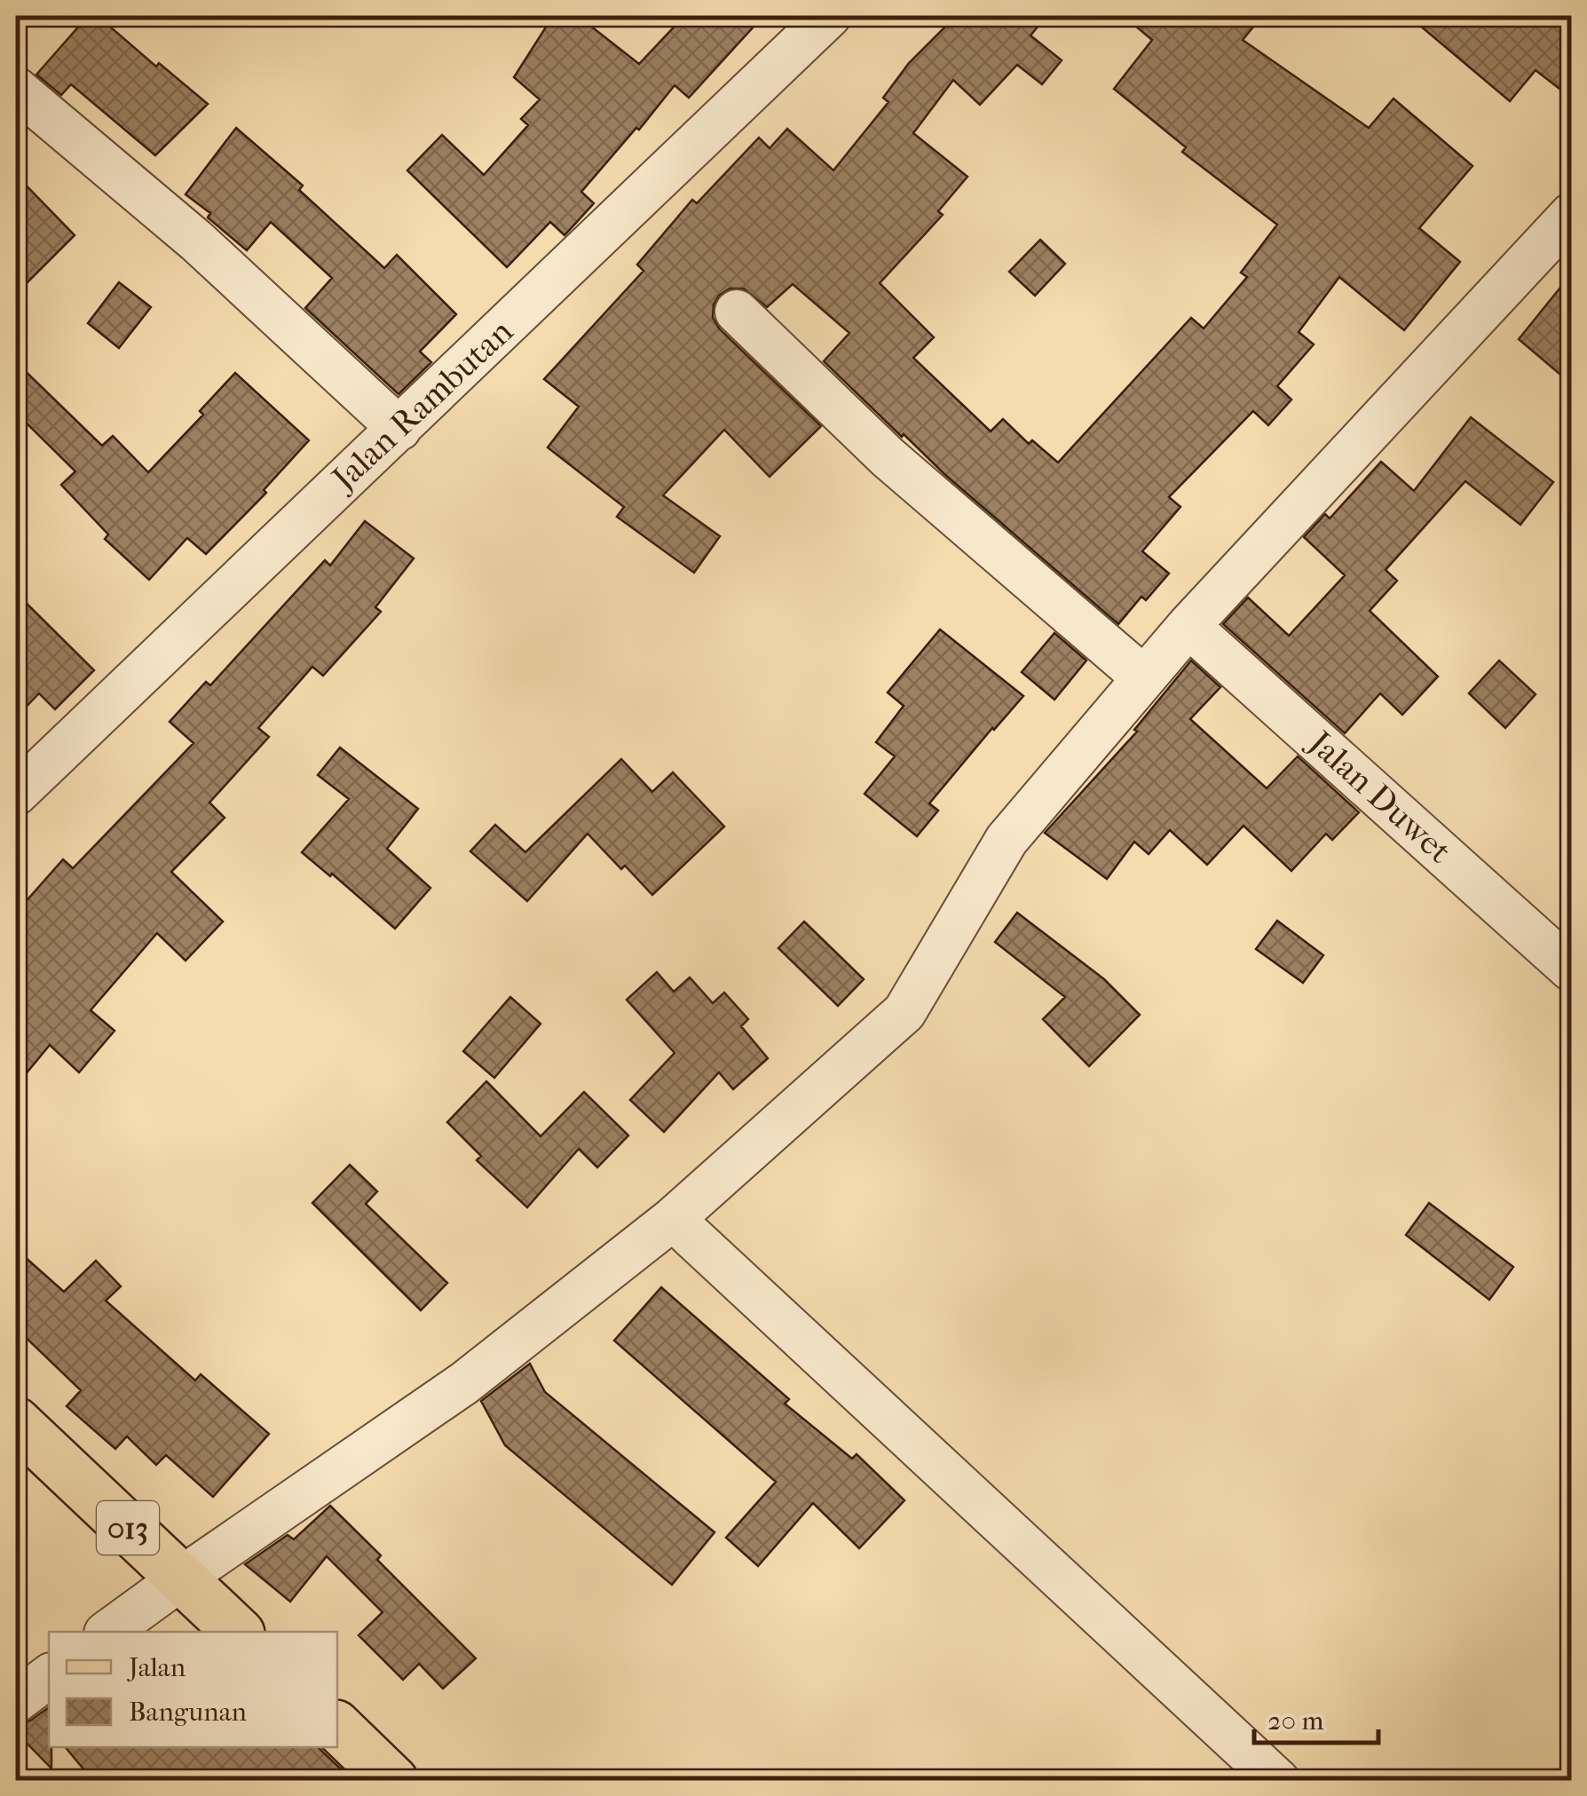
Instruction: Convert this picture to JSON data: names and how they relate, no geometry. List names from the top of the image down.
{
  "streets": {
    "main road": ["013"],
    "street": ["Jalan Rambutan", "Jalan Duwet"]
  },
  "legend": ["Jalan", "Bangunan"],
  "scale_bar": "20 m"
}
